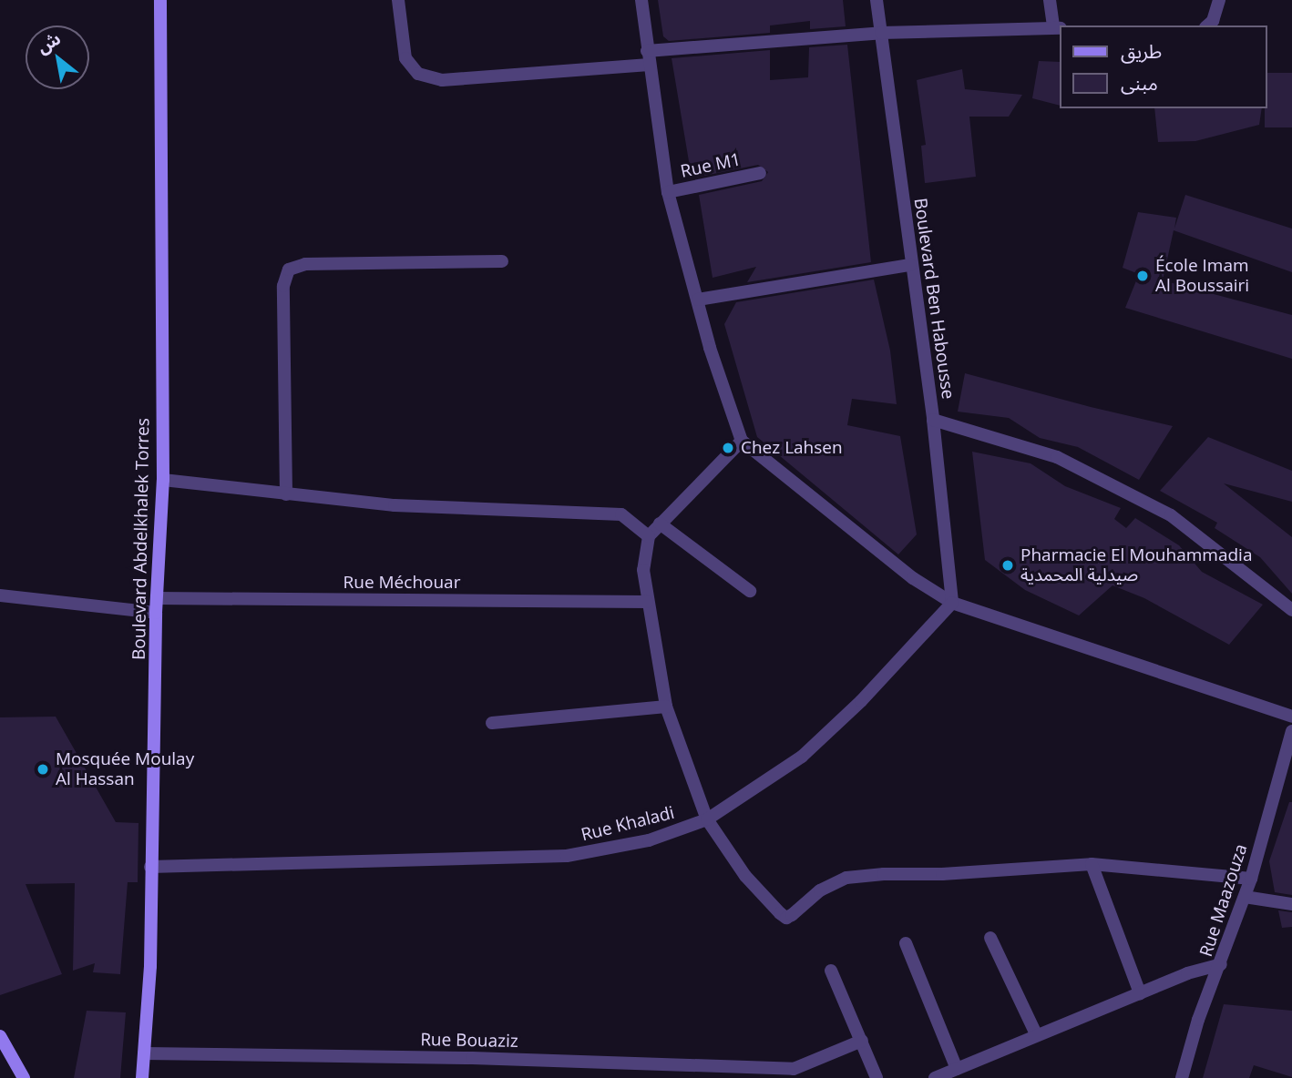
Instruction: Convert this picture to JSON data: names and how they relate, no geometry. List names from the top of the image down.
{
  "streets": {
    "main road": ["Boulevard Abdelkhalek Torres"],
    "street": [
      "Rue M1",
      "Boulevard Ben Habousse",
      "Rue Méchouar",
      "Rue Khaladi",
      "Rue Maazouza",
      "Rue Bouaziz"
    ]
  },
  "crossings": [
    ["Boulevard Ben Habousse", "Rue Khaladi"],
    ["Boulevard Abdelkhalek Torres", "Rue Méchouar"],
    ["Boulevard Abdelkhalek Torres", "Rue Khaladi"],
    ["Boulevard Abdelkhalek Torres", "Rue Bouaziz"]
  ],
  "places": [
    "École Imam Al Boussairi",
    "Chez Lahsen",
    "Pharmacie El Mouhammadia صيدلية المحمدية",
    "Mosquée Moulay Al Hassan"
  ],
  "legend": ["طريق", "مبنى"],
  "north": "top left"
}
